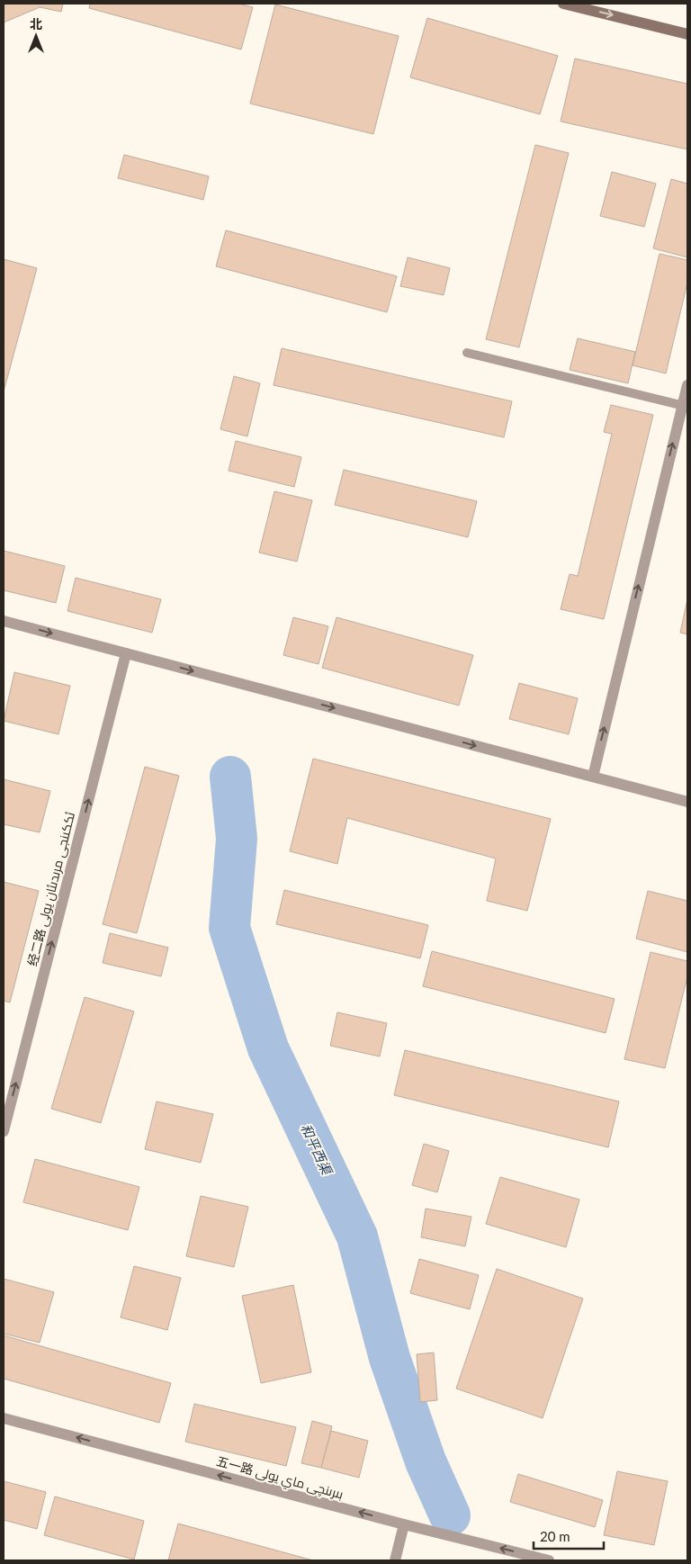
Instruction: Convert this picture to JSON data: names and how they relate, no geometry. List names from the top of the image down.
{
  "streets": {
    "street": ["经二路 ئككىنجى مرىدىئان يولى", "五一路 بىرىنچى ماي يولى"]
  },
  "one_way": ["经二路 ئككىنجى مرىدىئان يولى", "五一路 بىرىنچى ماي يولى"],
  "water": ["和平西渠"],
  "scale_bar": "20 m",
  "north": "top"
}
